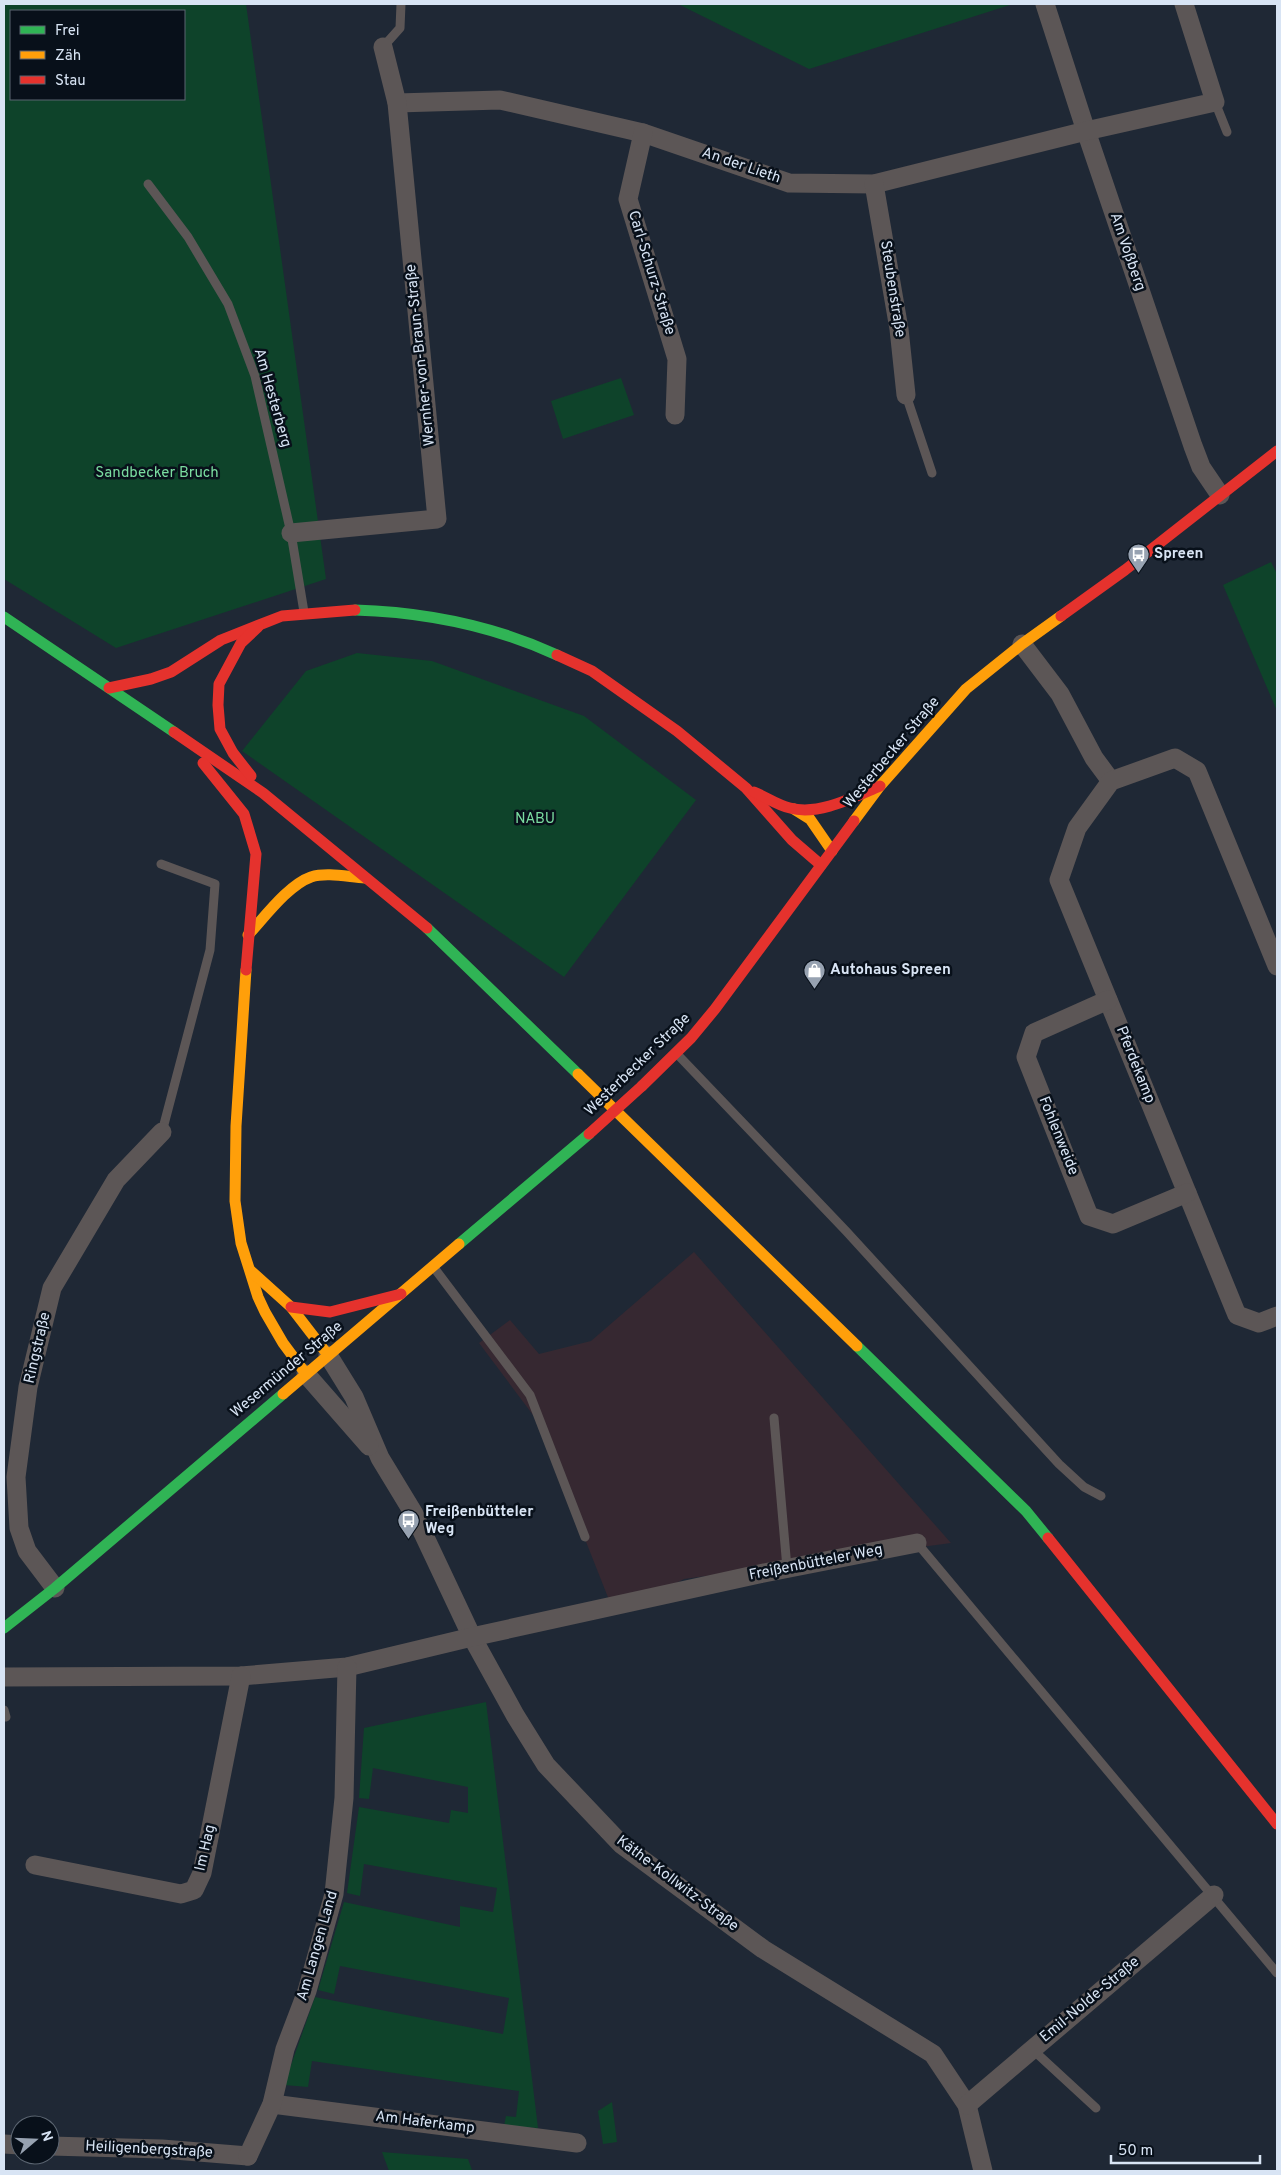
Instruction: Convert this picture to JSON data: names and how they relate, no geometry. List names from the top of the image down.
{
  "streets": {
    "main road": ["Westerbecker Straße", "Wesermünder Straße"],
    "street": [
      "An der Lieth",
      "Am Voßberg",
      "Carl-Schurz-Straße",
      "Steubenstraße",
      "Wernher-von-Braun-Straße",
      "Pferdekamp",
      "Fohlenweide",
      "Ringstraße",
      "Freißenbütteler Weg",
      "Im Hag",
      "Käthe-Kollwitz-Straße",
      "Am Langen Land",
      "Emil-Nolde-Straße",
      "Am Haferkamp",
      "Heiligenbergstraße"
    ],
    "lane": ["Am Hesterberg"]
  },
  "crossings": [
    ["An der Lieth", "Am Voßberg"],
    ["An der Lieth", "Carl-Schurz-Straße"],
    ["An der Lieth", "Steubenstraße"],
    ["An der Lieth", "Wernher-von-Braun-Straße"],
    ["Am Voßberg", "Westerbecker Straße"],
    ["Wernher-von-Braun-Straße", "Am Hesterberg"],
    ["Westerbecker Straße", "Wesermünder Straße"],
    ["Pferdekamp", "Fohlenweide"],
    ["Ringstraße", "Wesermünder Straße"],
    ["Wesermünder Straße", "Käthe-Kollwitz-Straße"],
    ["Freißenbütteler Weg", "Im Hag"],
    ["Freißenbütteler Weg", "Käthe-Kollwitz-Straße"],
    ["Freißenbütteler Weg", "Am Langen Land"],
    ["Käthe-Kollwitz-Straße", "Emil-Nolde-Straße"],
    ["Am Langen Land", "Am Haferkamp"],
    ["Am Langen Land", "Heiligenbergstraße"]
  ],
  "parks": ["Sandbecker Bruch", "NABU"],
  "places": {
    "bus stop": ["Spreen", "Freißenbütteler Weg"],
    "shop": ["Autohaus Spreen"]
  },
  "legend": ["Frei", "Zäh", "Stau"],
  "scale_bar": "50 m",
  "north": "right"
}
